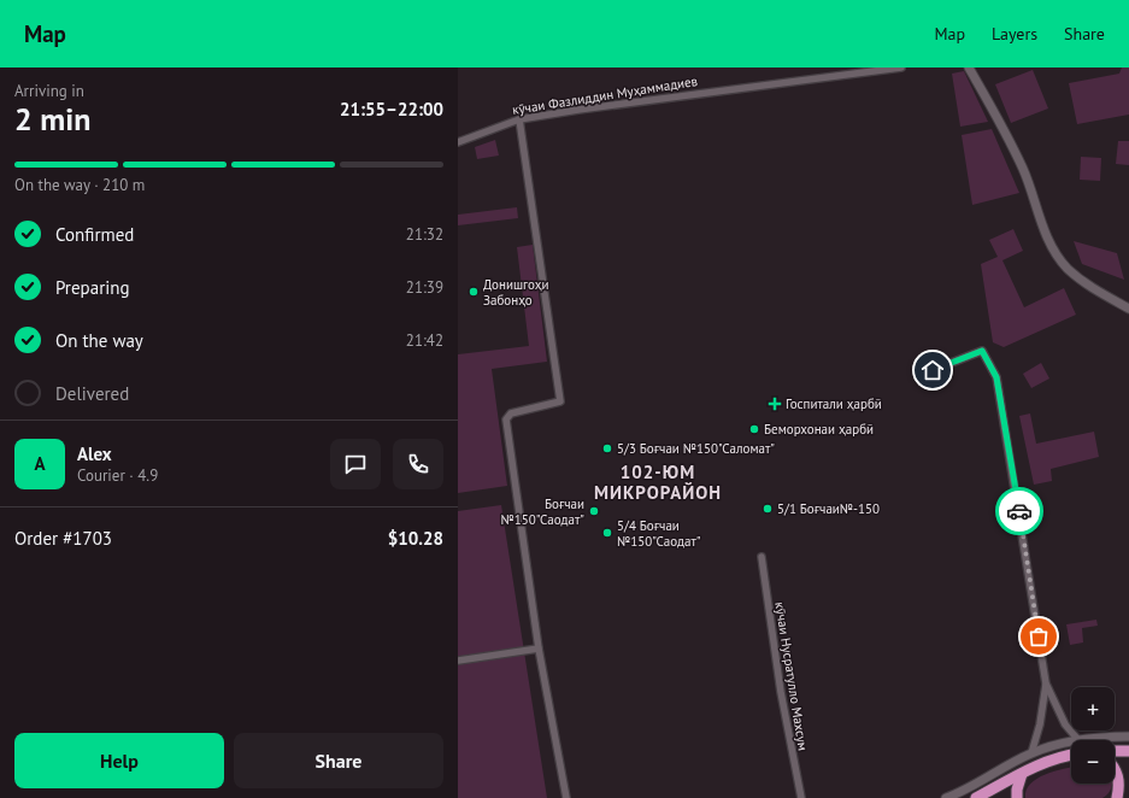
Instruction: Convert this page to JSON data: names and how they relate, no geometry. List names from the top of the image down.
{
  "streets": {
    "street": ["кӯчаи Фазлиддин Муҳаммадиев", "кӯчаи Нусратулло Махсум"]
  },
  "districts": ["102-ЮМ МИКРОРАЙОН"],
  "places": {
    "other": [
      "Донишгоҳи Забонҳо",
      "Беморхонаи ҳарбӣ",
      "5/3 Боғчаи №150\"Саломат\"",
      "5/1 Боғчаи№-150",
      "Боғчаи №150\"Саодат\"",
      "5/4 Боғчаи №150\"Саодат\""
    ],
    "health": ["Госпитали ҳарбӣ"]
  },
  "page": {
    "header": "Map",
    "nav": ["Map", "Layers", "Share"],
    "heading": ["2 min", "Arriving in", "21:55–22:00"],
    "panel": [
      "Alex",
      "Courier · 4.9",
      "Order #1703",
      "$10.28"
    ],
    "bar": "On the way · 210 m",
    "list": [
      ["Confirmed", "21:32"],
      ["Preparing", "21:39"],
      ["On the way", "21:42"],
      "Delivered"
    ],
    "round": "A",
    "map_buttons": ["+", "−"],
    "buttons": ["Help", "Share"]
  }
}
